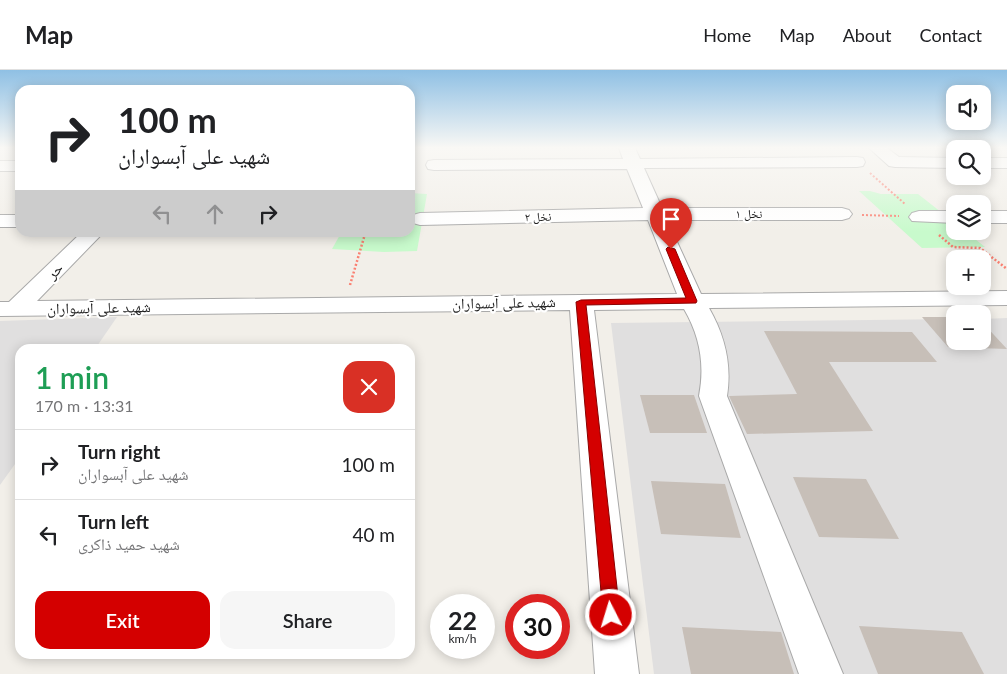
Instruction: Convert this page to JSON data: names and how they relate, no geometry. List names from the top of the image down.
{
  "streets": {
    "street": [
      "نخل ۱",
      "نخل ۲",
      "حر",
      "شهید علی آبسواران"
    ]
  },
  "crossings": [
    ["نخل ۱", "نخل ۲"],
    ["حر", "شهید علی آبسواران"]
  ],
  "page": {
    "header": "Map",
    "nav": [
      "Home",
      "Map",
      "About",
      "Contact"
    ],
    "map_buttons": ["+", "−"],
    "turn": ["100 m", "شهید علی آبسواران"],
    "heading": ["1 min", "170 m · 13:31"],
    "list": [
      {
        "name": "Turn right",
        "note": "شهید علی آبسواران",
        "value": "100 m"
      },
      {
        "name": "Turn left",
        "note": "شهید حمید ذاکری",
        "value": "40 m"
      }
    ],
    "buttons": ["Exit", "Share"],
    "speed": "22 km/h",
    "limit": "30"
  }
}
